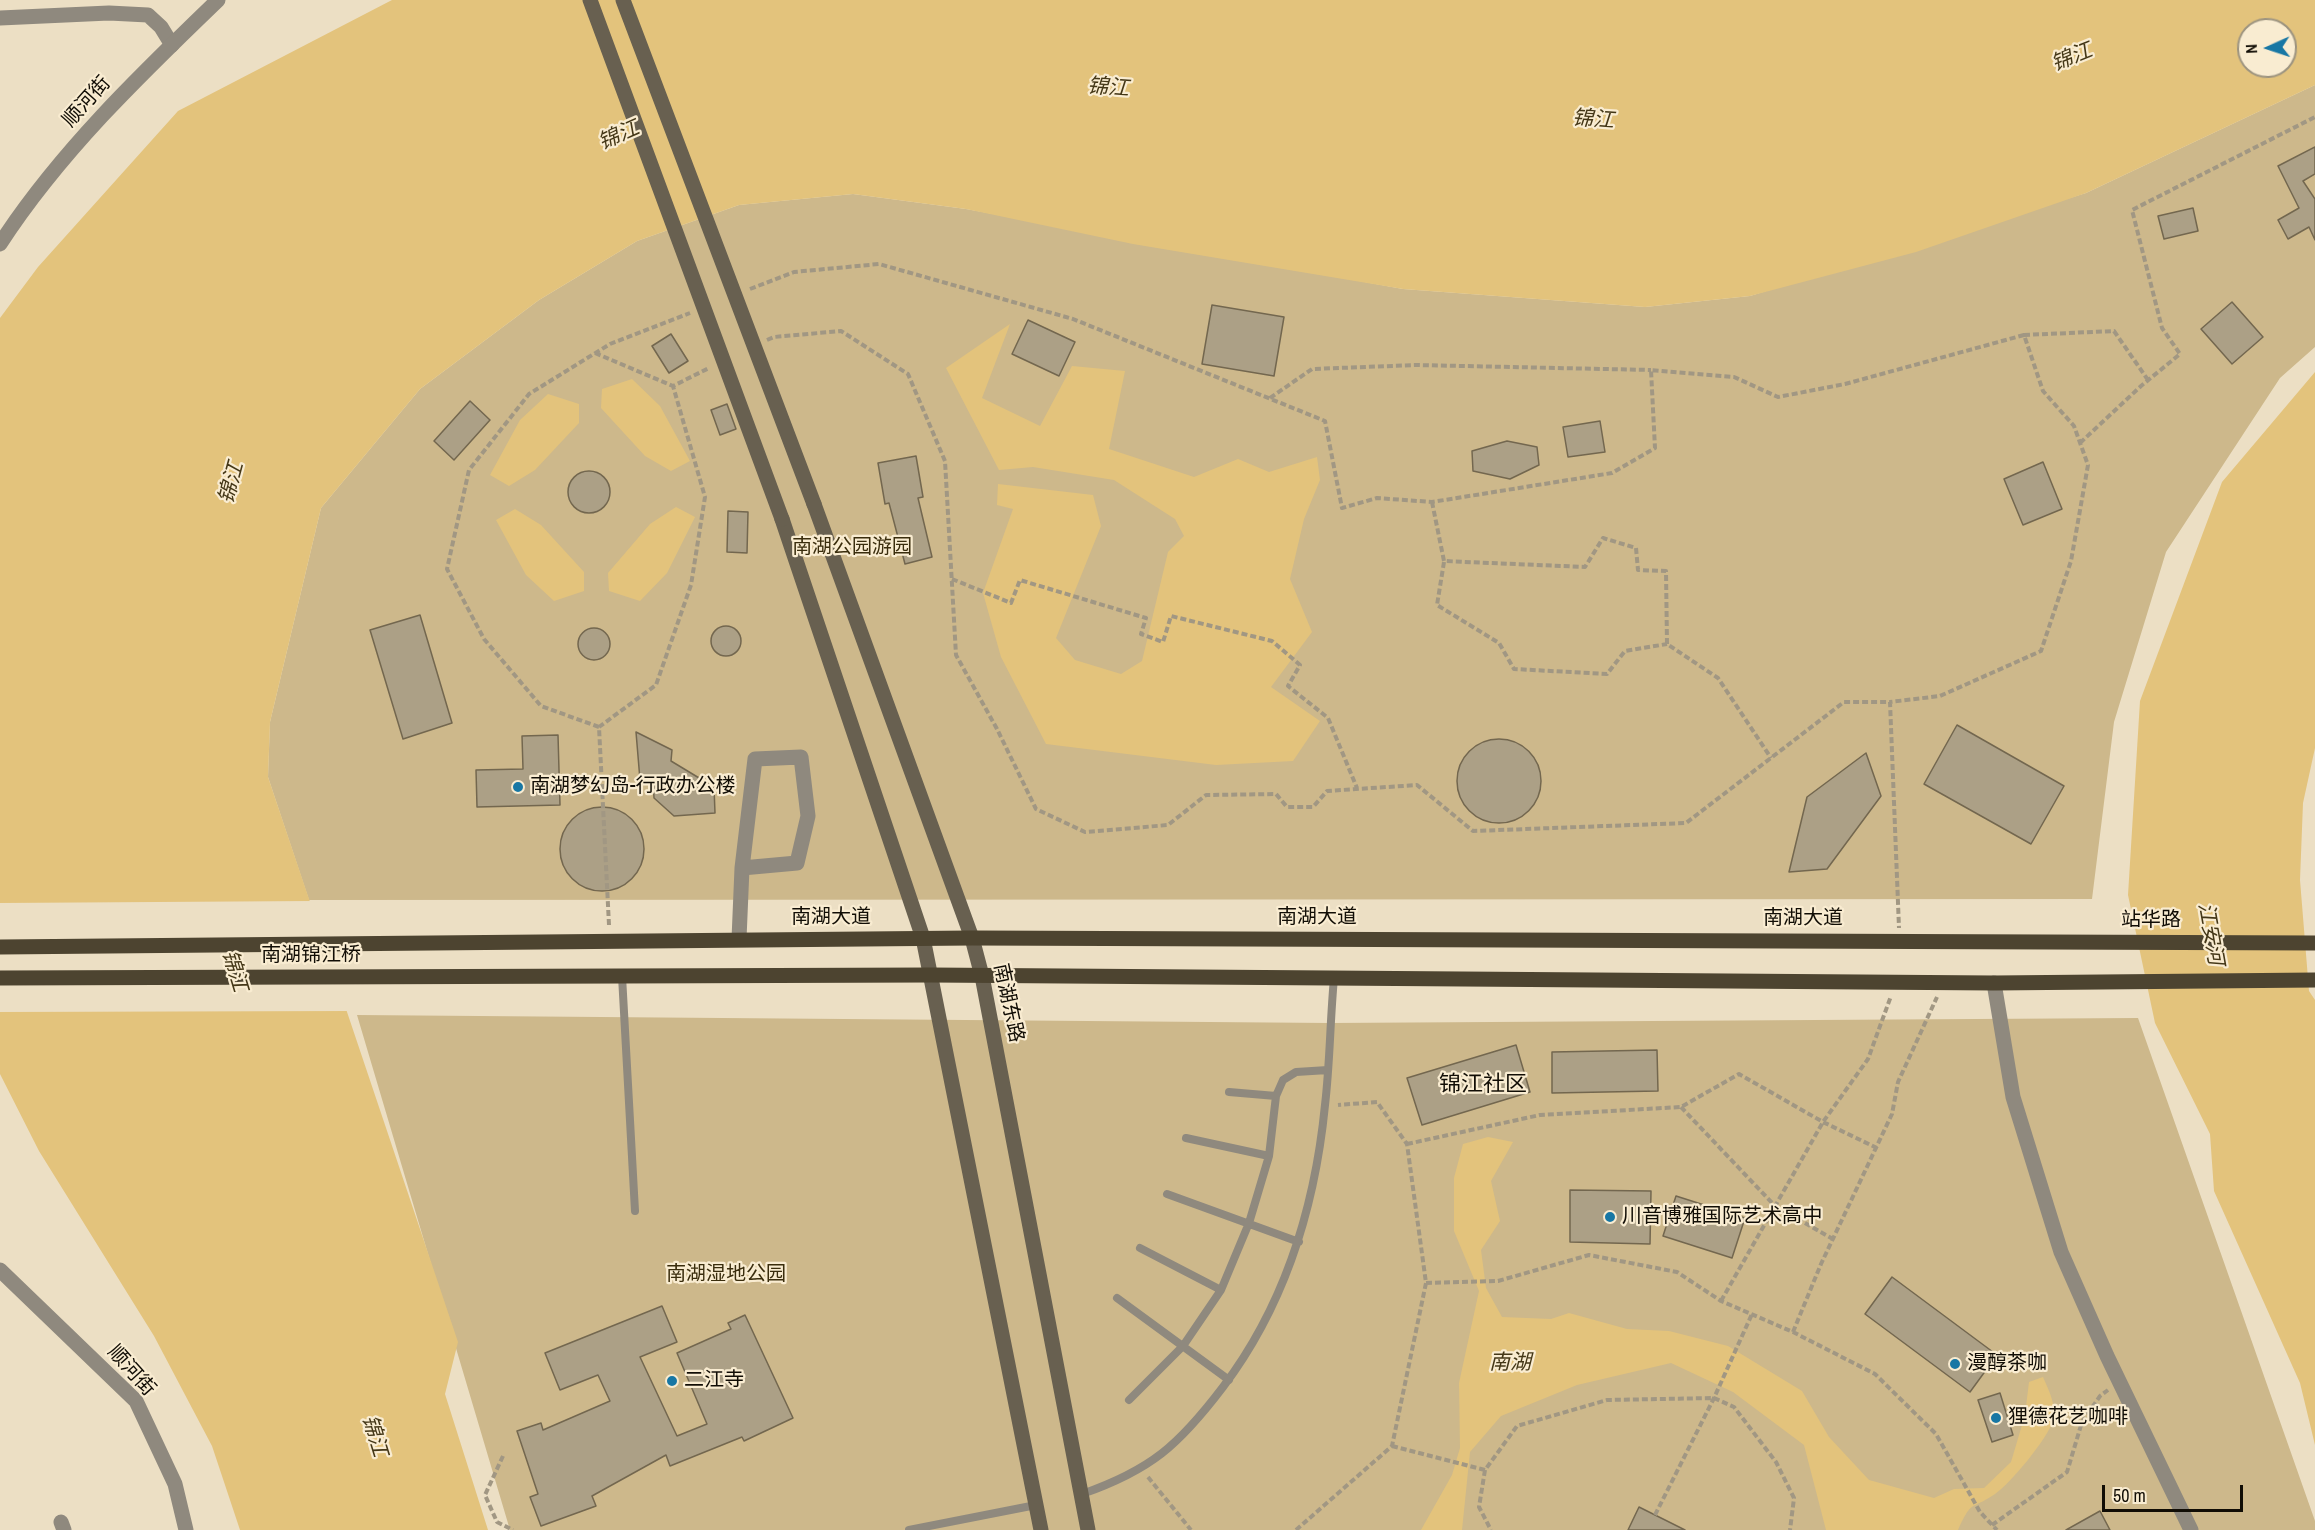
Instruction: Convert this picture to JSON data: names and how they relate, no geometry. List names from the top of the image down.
{
  "streets": {
    "main road": [
      "南湖大道",
      "站华路",
      "南湖锦江桥",
      "南湖东路"
    ],
    "street": ["顺河街"]
  },
  "crossings": [
    ["南湖大道", "站华路"],
    ["南湖大道", "南湖锦江桥"],
    ["南湖大道", "南湖东路"]
  ],
  "districts": ["锦江社区"],
  "water": ["锦江", "江安河", "南湖"],
  "parks": ["南湖公园游园", "南湖湿地公园"],
  "places": [
    "南湖梦幻岛-行政办公楼",
    "川音博雅国际艺术高中",
    "漫醇茶咖",
    "二江寺",
    "狸德花艺咖啡"
  ],
  "scale_bar": "50 m",
  "north": "left"
}
